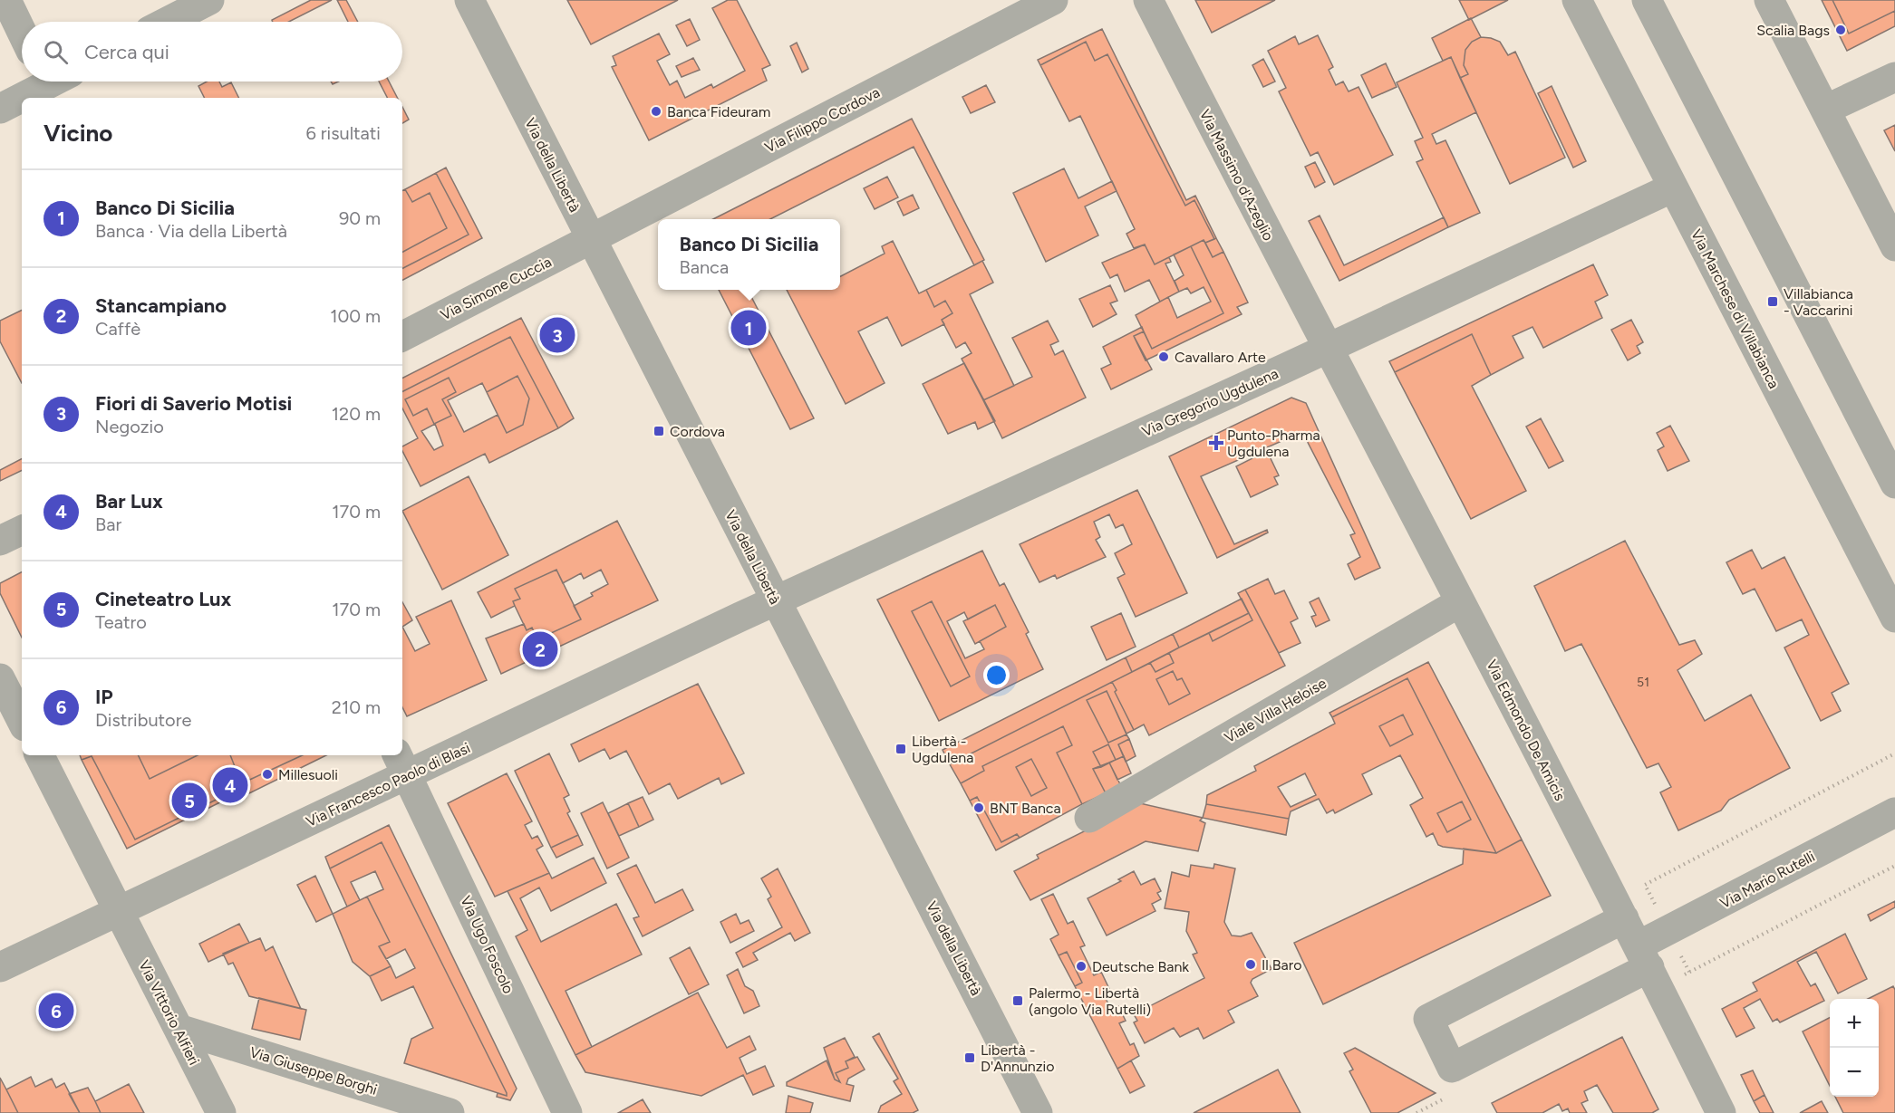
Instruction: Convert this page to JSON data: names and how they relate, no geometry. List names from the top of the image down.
{
  "streets": {
    "street": [
      "Via Filippo Cordova",
      "Via della Libertà",
      "Via Massimo d'Azeglio",
      "Via Simone Cuccia",
      "Via Marchese di Villabianca",
      "Via Gregorio Ugdulena",
      "Viale Villa Heloise",
      "Via Edmondo De Amicis",
      "Via Francesco Paolo di Blasi",
      "Via Mario Rutelli",
      "Via Ugo Foscolo",
      "Via Vittorio Alfieri",
      "Via Giuseppe Borghi"
    ]
  },
  "crossings": [
    ["Via Filippo Cordova", "Via della Libertà"],
    ["Via Filippo Cordova", "Via Simone Cuccia"],
    ["Via della Libertà", "Via Simone Cuccia"],
    ["Via della Libertà", "Via Gregorio Ugdulena"],
    ["Via della Libertà", "Via Francesco Paolo di Blasi"],
    ["Via Massimo d'Azeglio", "Via Gregorio Ugdulena"],
    ["Via Massimo d'Azeglio", "Via Edmondo De Amicis"],
    ["Via Marchese di Villabianca", "Via Gregorio Ugdulena"],
    ["Via Gregorio Ugdulena", "Via Edmondo De Amicis"],
    ["Via Gregorio Ugdulena", "Via Francesco Paolo di Blasi"],
    ["Viale Villa Heloise", "Via Edmondo De Amicis"],
    ["Via Edmondo De Amicis", "Via Mario Rutelli"],
    ["Via Francesco Paolo di Blasi", "Via Ugo Foscolo"],
    ["Via Francesco Paolo di Blasi", "Via Vittorio Alfieri"],
    ["Via Vittorio Alfieri", "Via Giuseppe Borghi"]
  ],
  "places": {
    "other": [
      "Scalia Bags",
      "Banca Fideuram",
      "Cavallaro Arte",
      "Millesuoli",
      "BNT Banca",
      "Il Baro",
      "Deutsche Bank"
    ],
    "transit": [
      "Villabianca - Vaccarini",
      "Cordova",
      "Libertà - Ugdulena",
      "Palermo - Libertà (angolo Via Rutelli)",
      "Libertà - D'Annunzio"
    ],
    "health": ["Punto-Pharma Ugdulena"]
  },
  "house_numbers": ["51"],
  "page": {
    "search": "Cerca qui",
    "heading": ["Vicino", "6 risultati"],
    "list": [
      {
        "mark": "1",
        "name": "Banco Di Sicilia",
        "note": "Banca · Via della Libertà",
        "value": "90 m"
      },
      {
        "mark": "2",
        "name": "Stancampiano",
        "note": "Caffè",
        "value": "100 m"
      },
      {
        "mark": "3",
        "name": "Fiori di Saverio Motisi",
        "note": "Negozio",
        "value": "120 m"
      },
      {
        "mark": "4",
        "name": "Bar Lux",
        "note": "Bar",
        "value": "170 m"
      },
      {
        "mark": "5",
        "name": "Cineteatro Lux",
        "note": "Teatro",
        "value": "170 m"
      },
      {
        "mark": "6",
        "name": "IP",
        "note": "Distributore",
        "value": "210 m"
      }
    ],
    "popup": ["Banco Di Sicilia", "Banca"],
    "pins": [
      "1",
      "3",
      "2",
      "4",
      "5",
      "6"
    ],
    "map_buttons": ["+", "−"]
  }
}
